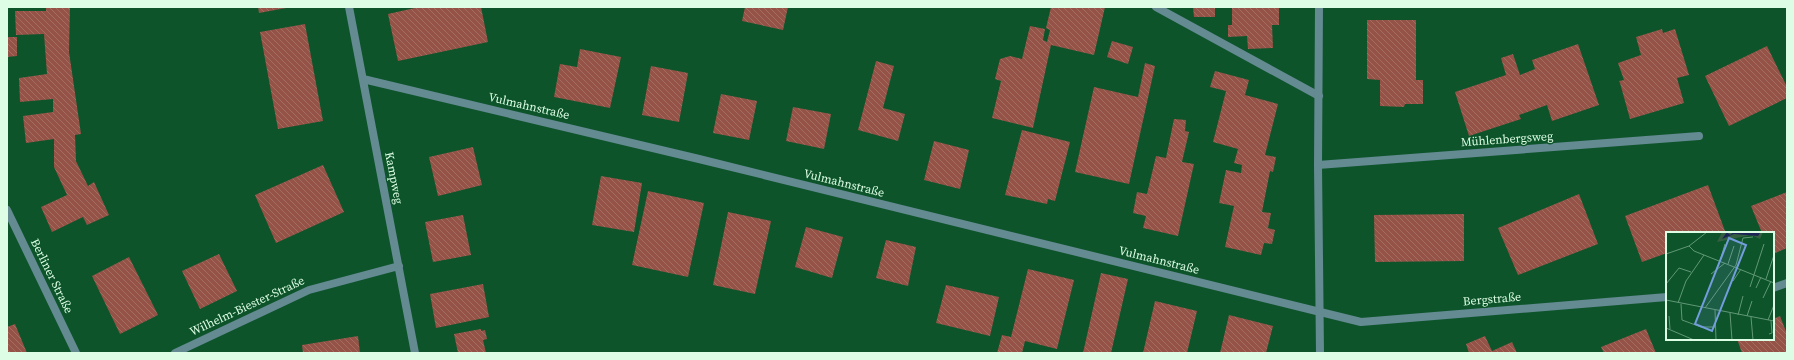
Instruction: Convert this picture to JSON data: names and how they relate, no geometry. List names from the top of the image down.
{
  "streets": {
    "street": [
      "Vulmahnstraße",
      "Mühlenbergsweg",
      "Kampweg",
      "Berliner Straße",
      "Bergstraße",
      "Wilhelm-Biester-Straße"
    ]
  },
  "crossings": [
    ["Vulmahnstraße", "Kampweg"],
    ["Vulmahnstraße", "Bergstraße"],
    ["Kampweg", "Wilhelm-Biester-Straße"]
  ]
}
